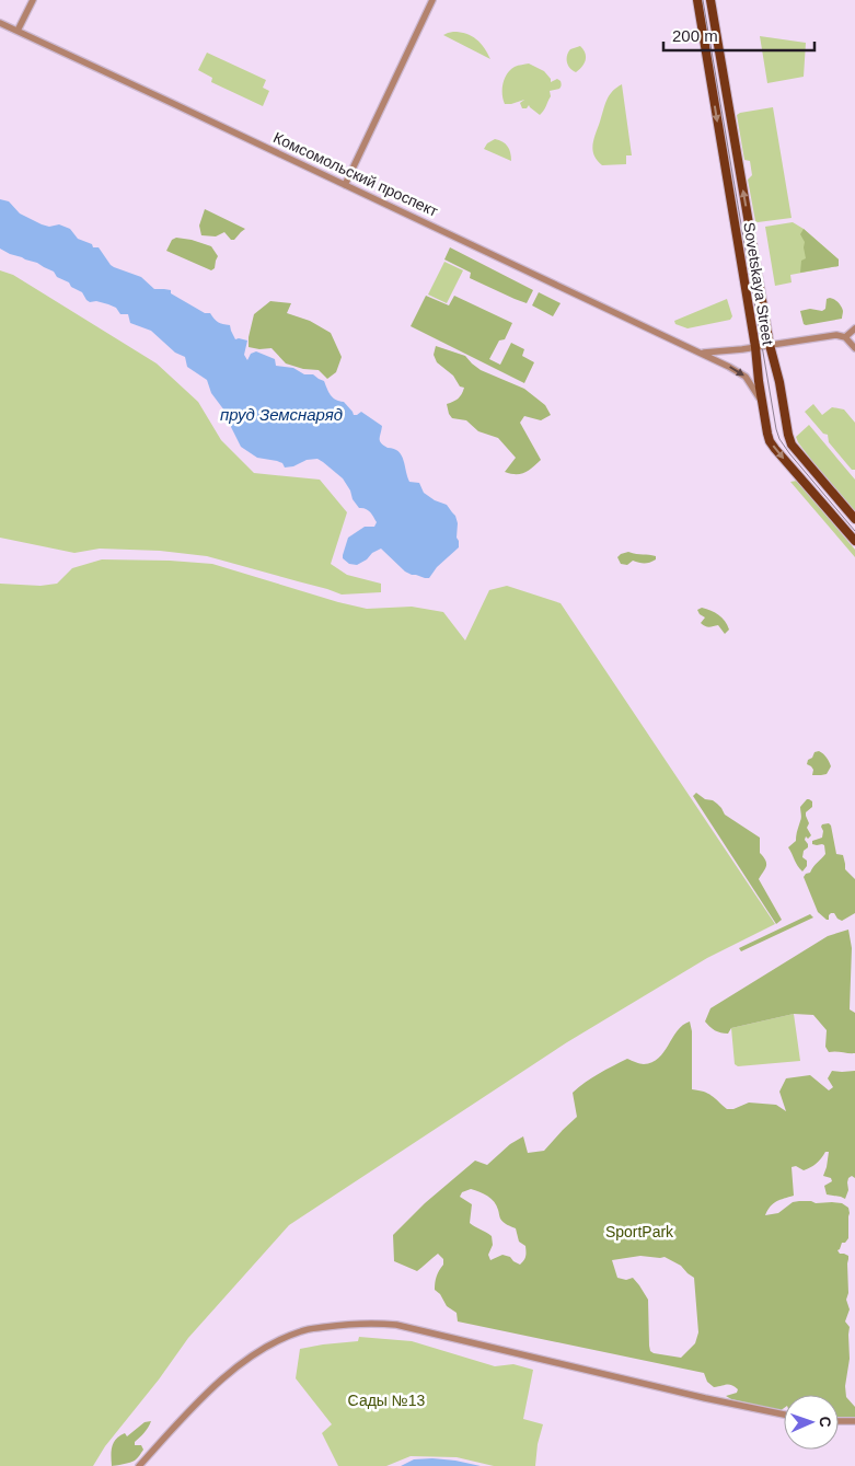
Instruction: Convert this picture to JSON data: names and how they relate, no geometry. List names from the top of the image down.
{
  "streets": {
    "main road": ["Sovetskaya Street"],
    "street": ["Комсомольский проспект"]
  },
  "crossings": [
    ["Комсомольский проспект", "Sovetskaya Street"]
  ],
  "water": ["пруд Земснаряд"],
  "parks": ["SportPark", "Сады №13"],
  "scale_bar": "200 m",
  "north": "right"
}
